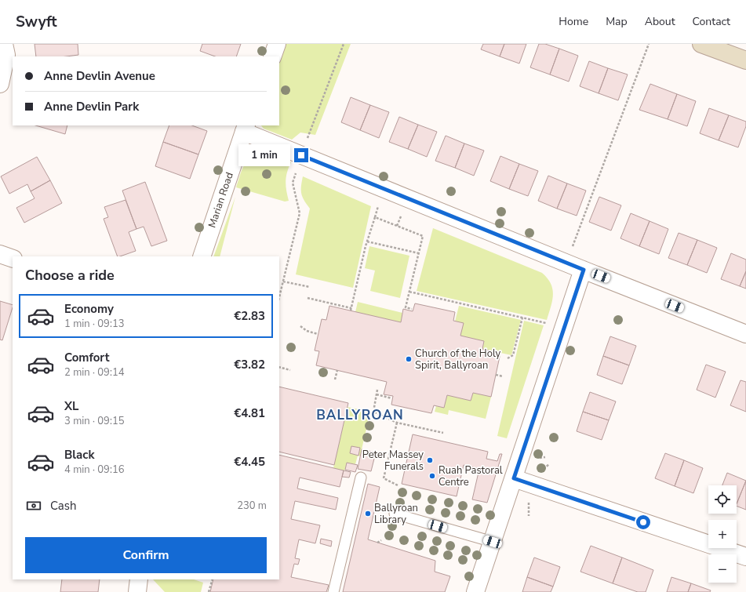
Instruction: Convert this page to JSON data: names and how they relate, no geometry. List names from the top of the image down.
{
  "streets": {
    "street": ["Marian Road"]
  },
  "districts": ["BALLYROAN"],
  "places": [
    "Church of the Holy Spirit, Ballyroan",
    "Peter Massey Funerals",
    "Ruah Pastoral Centre",
    "Ballyroan Library"
  ],
  "page": {
    "header": "Swyft",
    "nav": [
      "Home",
      "Map",
      "About",
      "Contact"
    ],
    "banner": ["Anne Devlin Avenue", "Anne Devlin Park"],
    "bubble": "1 min",
    "heading": "Choose a ride",
    "list": [
      {
        "name": "Economy",
        "note": "1 min · 09:13",
        "value": "€2.83"
      },
      {
        "name": "Comfort",
        "note": "2 min · 09:14",
        "value": "€3.82"
      },
      {
        "name": "XL",
        "note": "3 min · 09:15",
        "value": "€4.81"
      },
      {
        "name": "Black",
        "note": "4 min · 09:16",
        "value": "€4.45"
      }
    ],
    "map_buttons": ["+", "−"],
    "pay": ["Cash", "230 m"],
    "buttons": "Confirm"
  }
}
